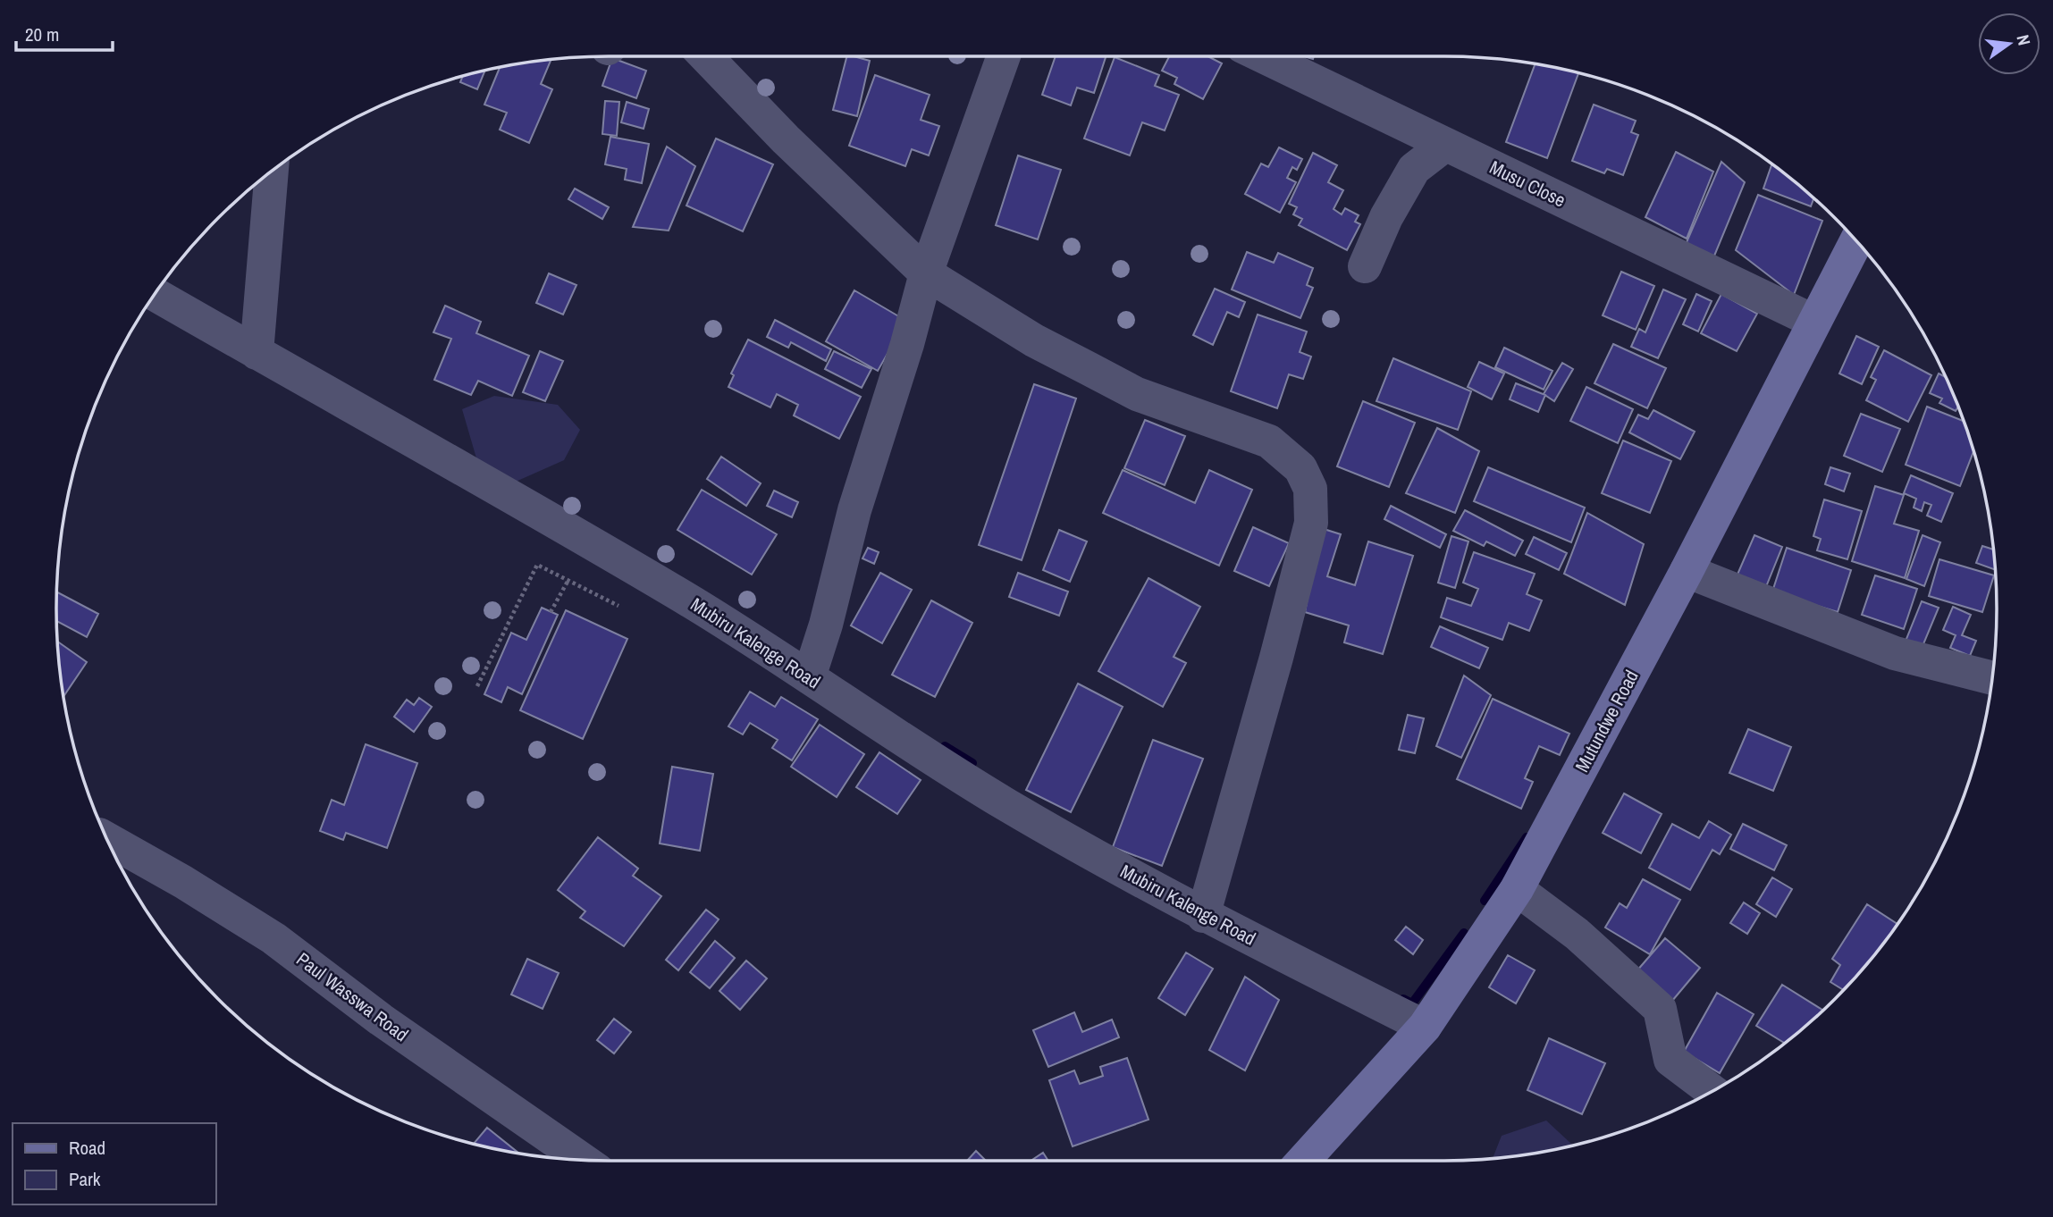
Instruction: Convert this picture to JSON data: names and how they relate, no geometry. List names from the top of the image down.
{
  "streets": {
    "main road": ["Mutundwe Road"],
    "street": ["Musu Close", "Mubiru Kalenge Road", "Paul Wasswa Road"]
  },
  "crossings": [
    ["Musu Close", "Mutundwe Road"],
    ["Mubiru Kalenge Road", "Mutundwe Road"]
  ],
  "legend": ["Road", "Park"],
  "scale_bar": "20 m",
  "north": "right"
}
